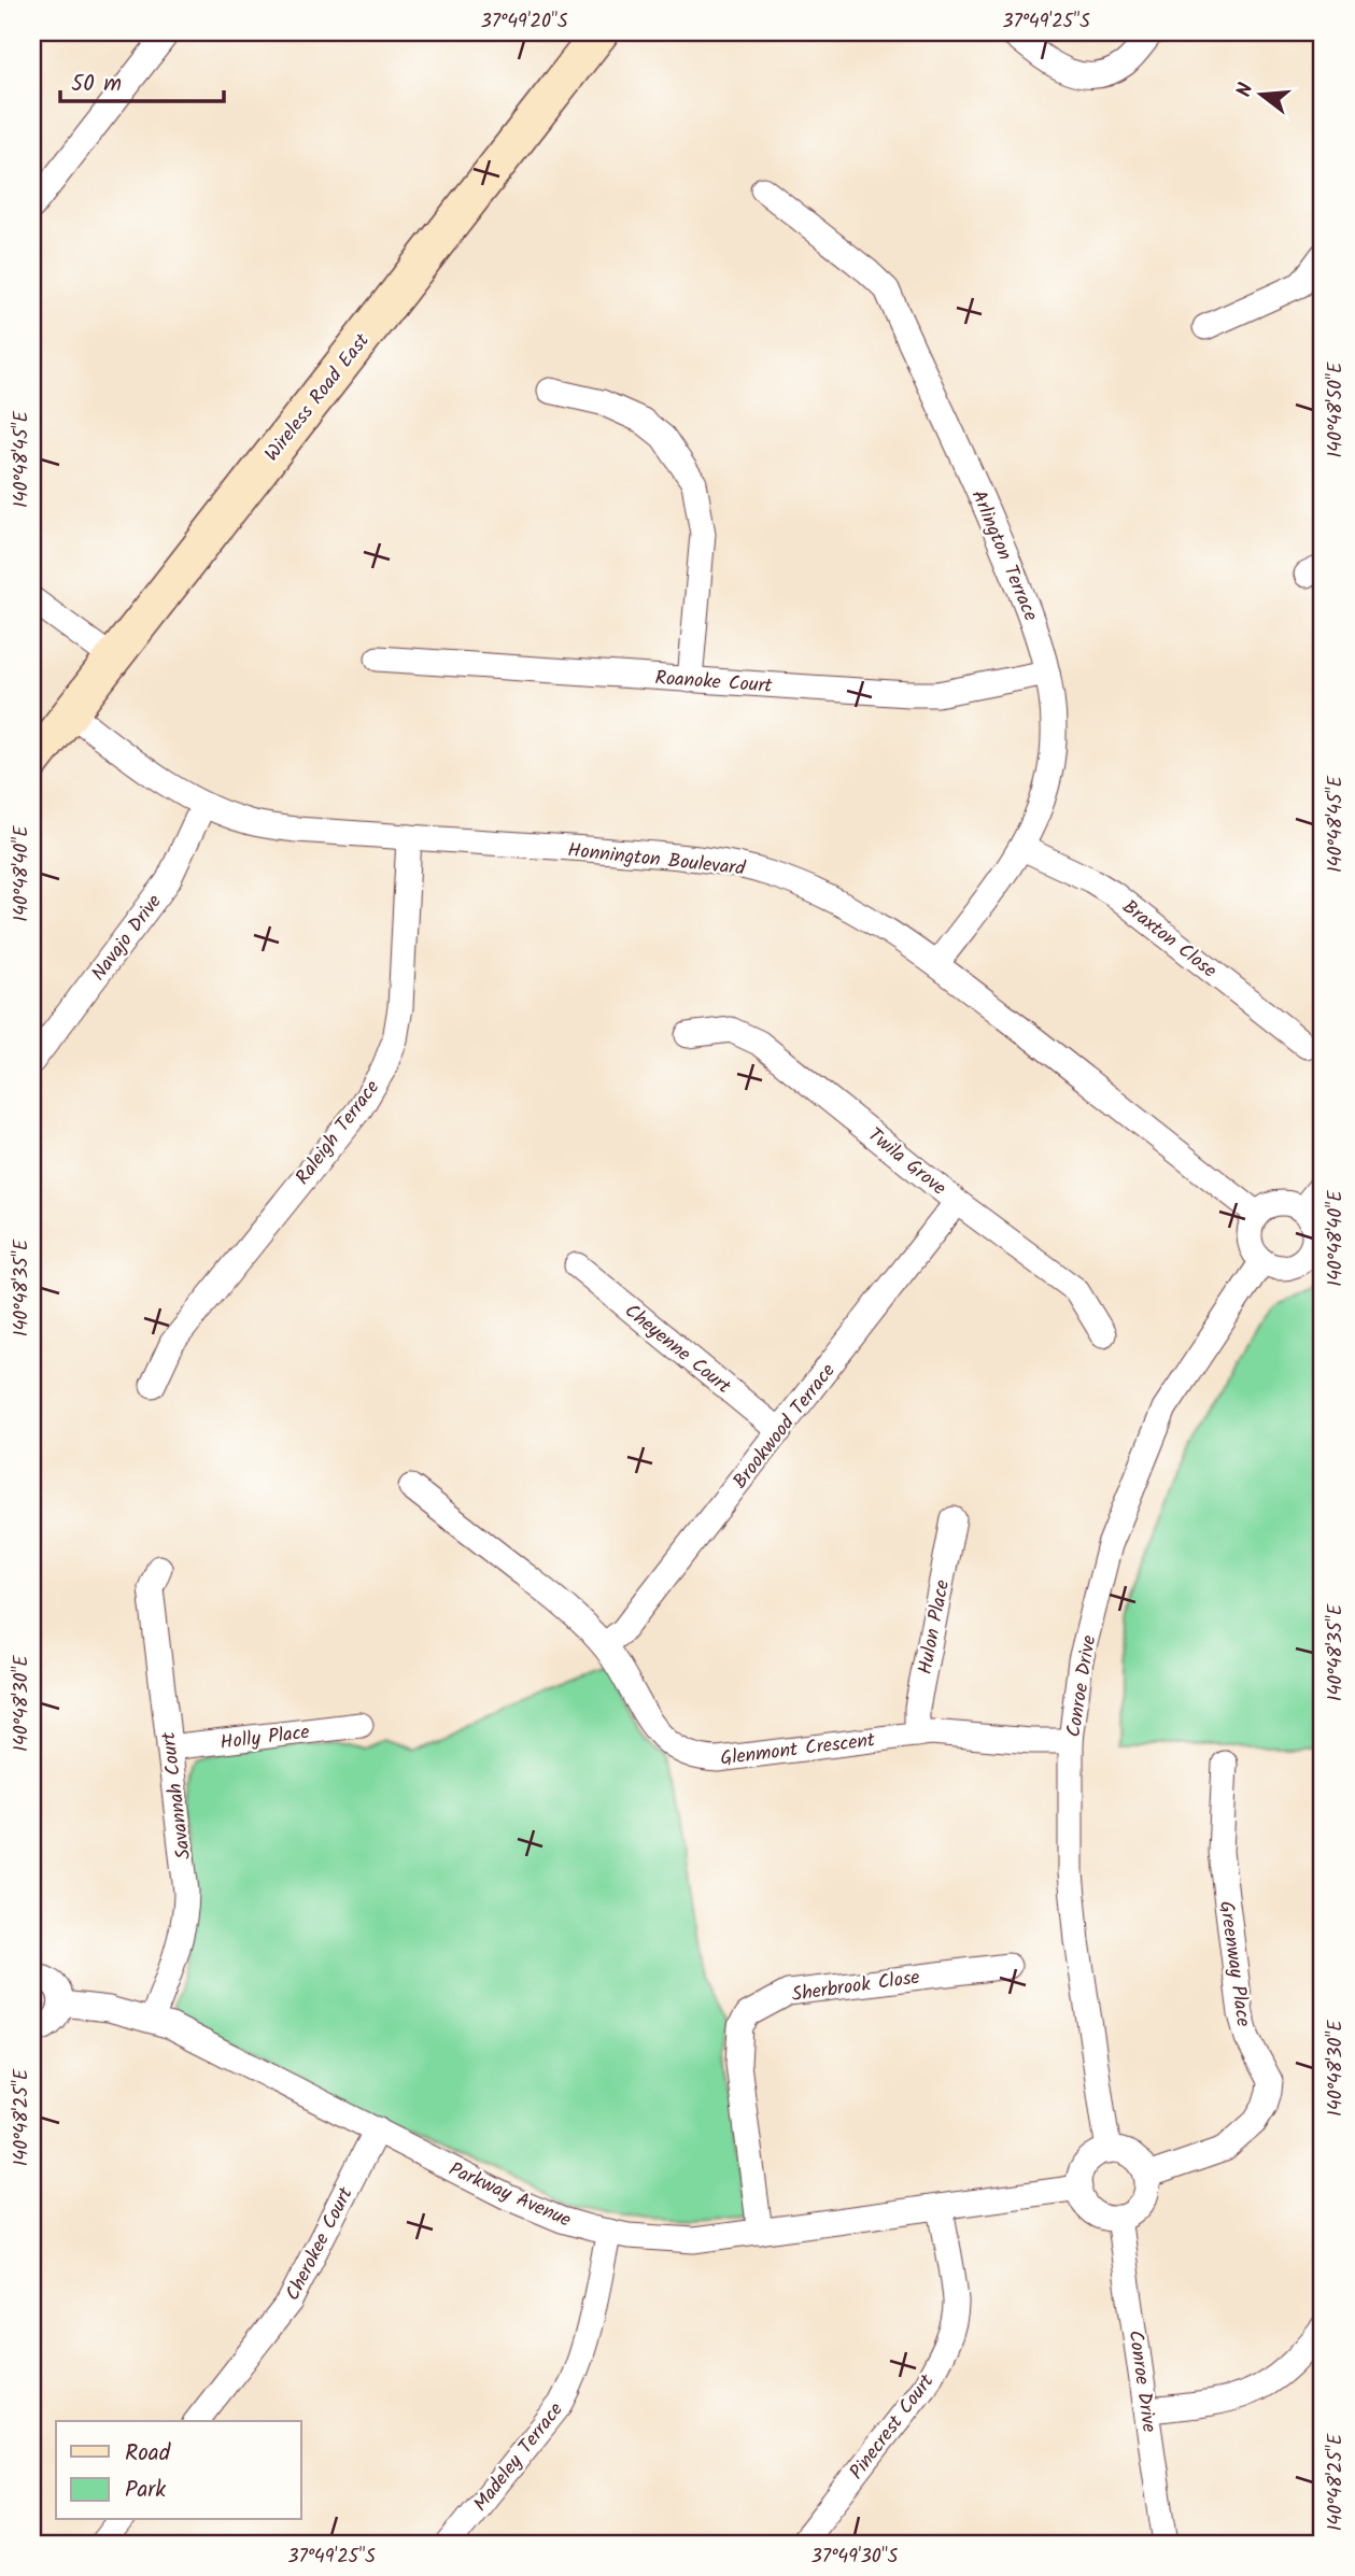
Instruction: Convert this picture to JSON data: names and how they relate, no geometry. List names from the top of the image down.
{
  "streets": {
    "street": [
      "Wireless Road East",
      "Arlington Terrace",
      "Roanoke Court",
      "Honnington Boulevard",
      "Navajo Drive",
      "Braxton Close",
      "Raleigh Terrace",
      "Twila Grove",
      "Cheyenne Court",
      "Brookwood Terrace",
      "Hulon Place",
      "Conroe Drive",
      "Holly Place",
      "Glenmont Crescent",
      "Savannah Court",
      "Greenway Place",
      "Sherbrook Close",
      "Parkway Avenue",
      "Cherokee Court",
      "Pinecrest Court",
      "Madeley Terrace"
    ]
  },
  "crossings": [
    ["Wireless Road East", "Honnington Boulevard"],
    ["Arlington Terrace", "Roanoke Court"],
    ["Arlington Terrace", "Honnington Boulevard"],
    ["Arlington Terrace", "Braxton Close"],
    ["Honnington Boulevard", "Navajo Drive"],
    ["Honnington Boulevard", "Raleigh Terrace"],
    ["Honnington Boulevard", "Conroe Drive"],
    ["Twila Grove", "Brookwood Terrace"],
    ["Cheyenne Court", "Brookwood Terrace"],
    ["Brookwood Terrace", "Glenmont Crescent"],
    ["Hulon Place", "Glenmont Crescent"],
    ["Conroe Drive", "Glenmont Crescent"],
    ["Conroe Drive", "Greenway Place"],
    ["Conroe Drive", "Parkway Avenue"],
    ["Holly Place", "Savannah Court"],
    ["Savannah Court", "Parkway Avenue"],
    ["Greenway Place", "Parkway Avenue"],
    ["Sherbrook Close", "Parkway Avenue"],
    ["Parkway Avenue", "Cherokee Court"],
    ["Parkway Avenue", "Pinecrest Court"],
    ["Parkway Avenue", "Madeley Terrace"]
  ],
  "legend": ["Road", "Park"],
  "scale_bar": "50 m",
  "north": "left",
  "coordinates": [
    "37°49'20\"S",
    "37°49'25\"S",
    "140°48'50\"E",
    "140°48'45\"E",
    "140°48'40\"E",
    "140°48'35\"E",
    "140°48'30\"E",
    "140°48'25\"E",
    "37°49'30\"S"
  ]
}
